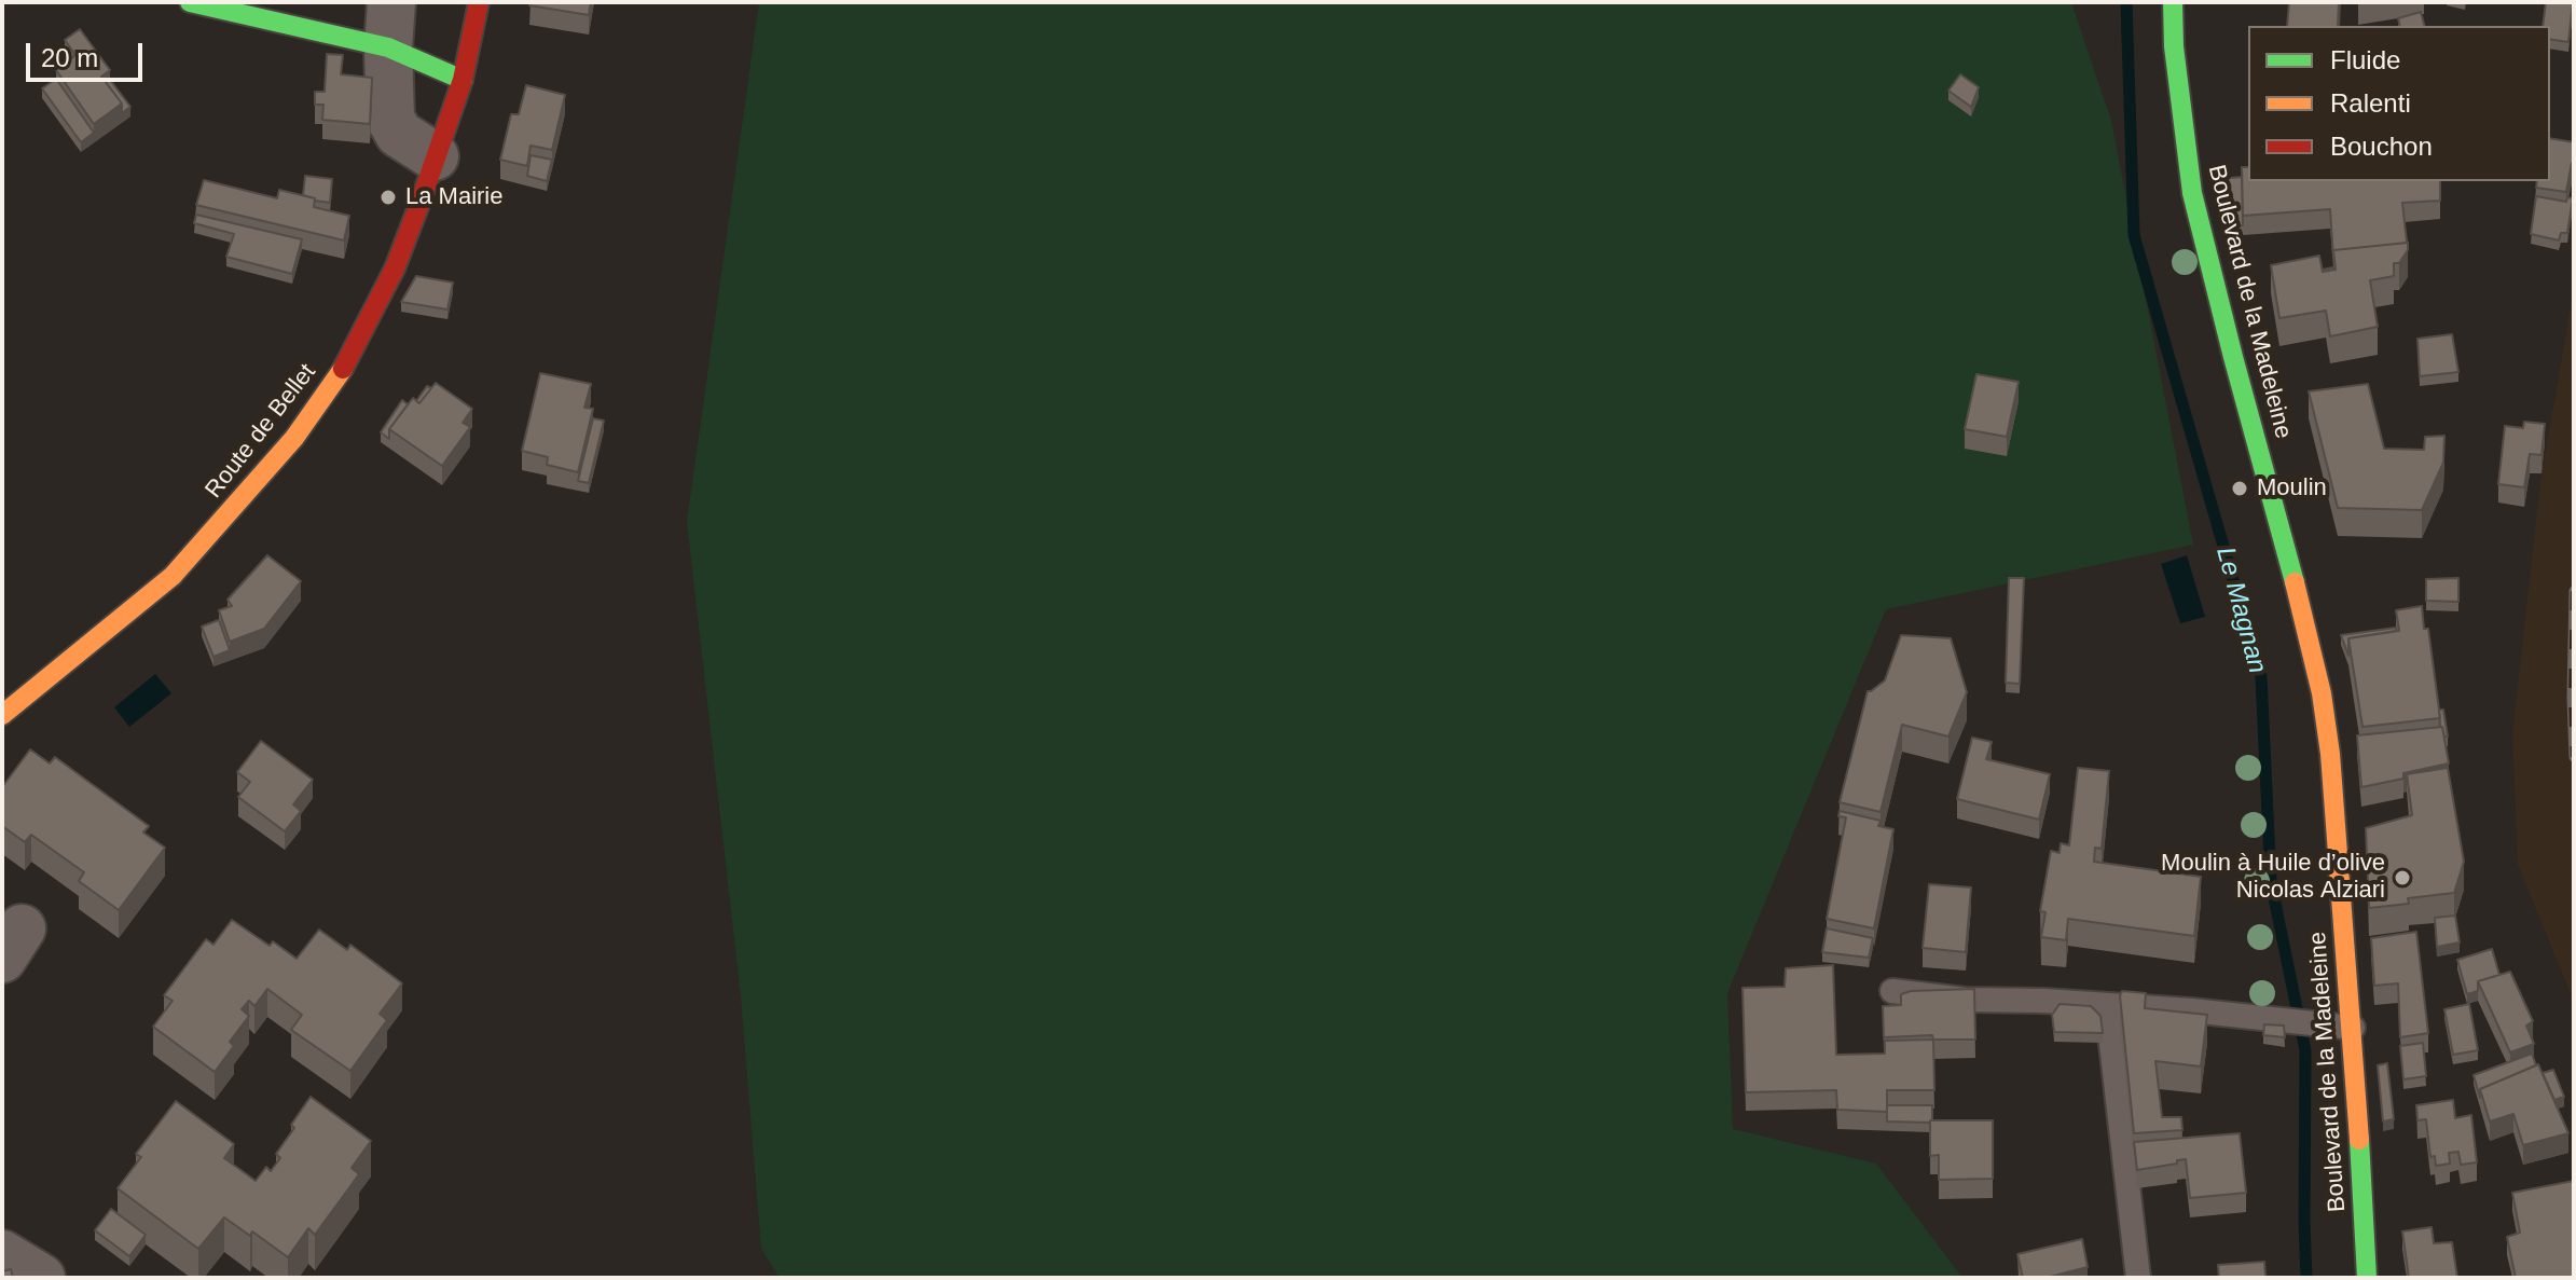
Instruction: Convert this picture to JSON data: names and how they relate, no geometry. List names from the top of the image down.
{
  "streets": {
    "street": ["Boulevard de la Madeleine", "Route de Bellet"]
  },
  "water": ["Le Magnan"],
  "places": ["La Mairie", "Moulin", "Moulin à Huile d’olive Nicolas Alziari"],
  "legend": ["Fluide", "Ralenti", "Bouchon"],
  "scale_bar": "20 m"
}
